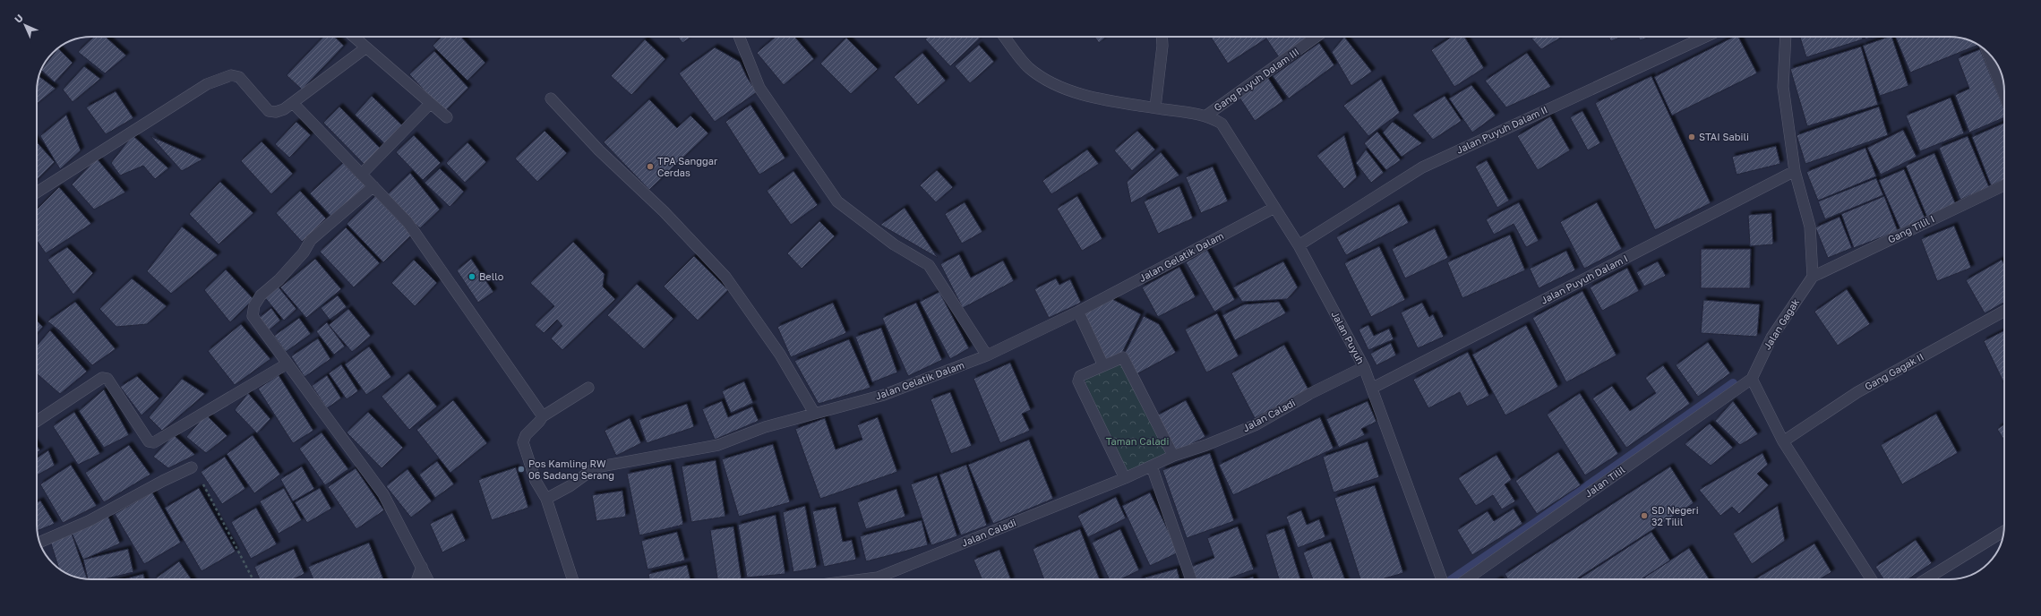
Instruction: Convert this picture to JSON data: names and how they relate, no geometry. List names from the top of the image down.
{
  "streets": {
    "street": [
      "Gang Puyuh Dalam III",
      "Jalan Puyuh Dalam II",
      "Gang Tilil I",
      "Jalan Gelatik Dalam",
      "Jalan Puyuh Dalam I",
      "Jalan Gagak",
      "Jalan Puyuh",
      "Gang Gagak II",
      "Jalan Caladi",
      "Jalan Tilil"
    ]
  },
  "crossings": [
    ["Gang Puyuh Dalam III", "Jalan Puyuh"],
    ["Jalan Puyuh Dalam II", "Jalan Puyuh"],
    ["Gang Tilil I", "Jalan Gagak"],
    ["Jalan Gelatik Dalam", "Jalan Puyuh"],
    ["Jalan Puyuh Dalam I", "Jalan Puyuh"],
    ["Jalan Gagak", "Jalan Tilil"],
    ["Jalan Puyuh", "Jalan Caladi"]
  ],
  "parks": ["Taman Caladi"],
  "places": [
    "STAI Sabili",
    "TPA Sanggar Cerdas",
    "Bello",
    "Pos Kamling RW 06 Sadang Serang",
    "SD Negeri 32 Tilil"
  ],
  "north": "top left"
}
